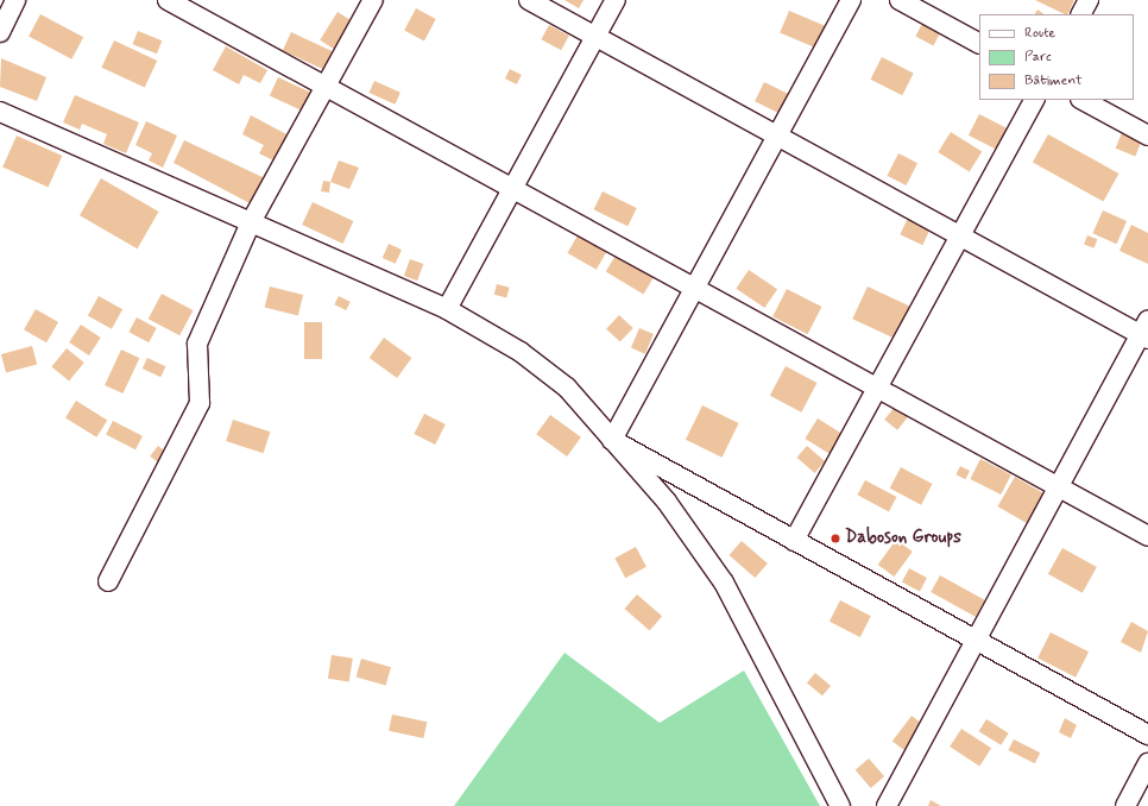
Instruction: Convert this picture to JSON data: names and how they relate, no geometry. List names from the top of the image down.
{
  "places": ["Daboson Groups"],
  "legend": ["Route", "Parc", "Bâtiment"]
}
